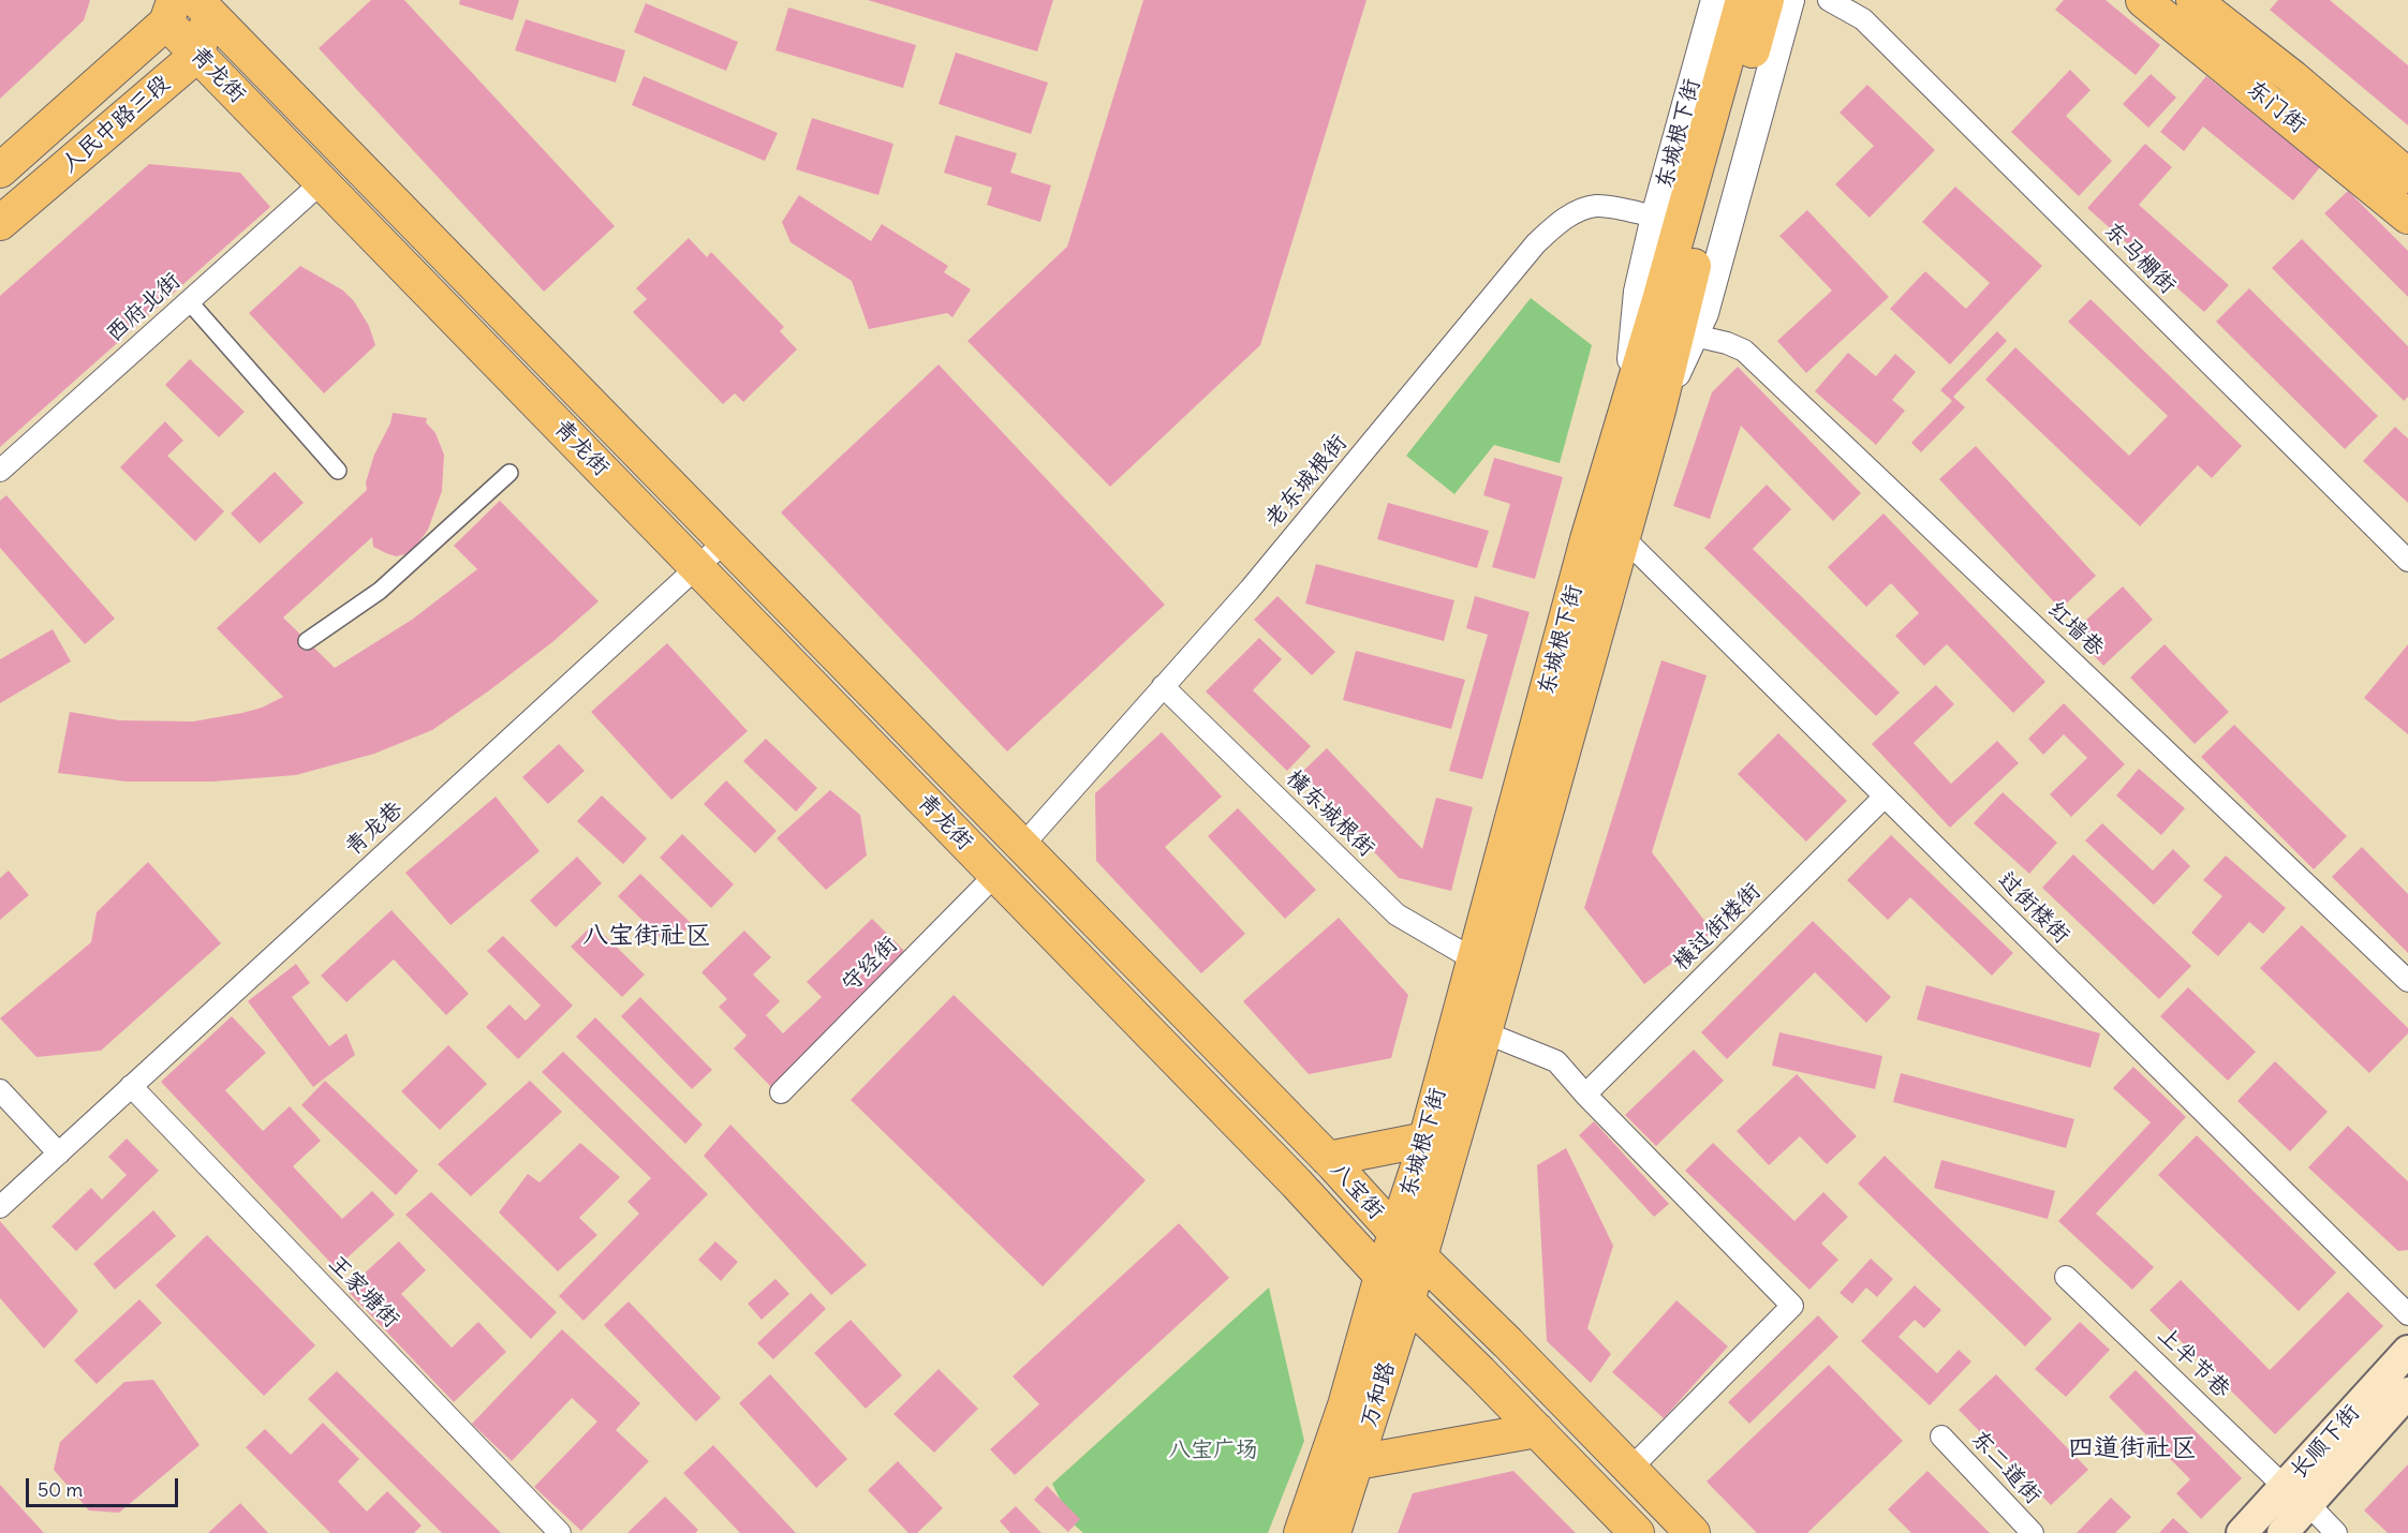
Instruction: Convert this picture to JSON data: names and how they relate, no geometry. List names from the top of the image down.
{
  "streets": {
    "main road": [
      "青龙街",
      "东门街",
      "人民中路三段",
      "东城根下街",
      "八宝街",
      "万和路",
      "长顺下街"
    ],
    "street": [
      "东马棚街",
      "西府北街",
      "老东城根街",
      "红墙巷",
      "横东城根街",
      "青龙巷",
      "过街楼街",
      "横过街楼街",
      "守经街",
      "王家塘街",
      "上半节巷",
      "东二道街"
    ]
  },
  "crossings": [
    ["青龙街", "人民中路三段"],
    ["青龙街", "西府北街"],
    ["青龙街", "老东城根街"],
    ["青龙街", "青龙巷"],
    ["青龙街", "守经街"],
    ["青龙街", "八宝街"],
    ["东城根下街", "老东城根街"],
    ["东城根下街", "红墙巷"],
    ["东城根下街", "横东城根街"],
    ["东城根下街", "过街楼街"],
    ["东城根下街", "八宝街"],
    ["东城根下街", "万和路"],
    ["老东城根街", "横东城根街"],
    ["老东城根街", "八宝街"],
    ["青龙巷", "王家塘街"],
    ["过街楼街", "横过街楼街"],
    ["守经街", "八宝街"],
    ["八宝街", "万和路"],
    ["上半节巷", "长顺下街"]
  ],
  "districts": ["八宝街社区", "四道街社区"],
  "parks": ["八宝广场"],
  "scale_bar": "50 m"
}
